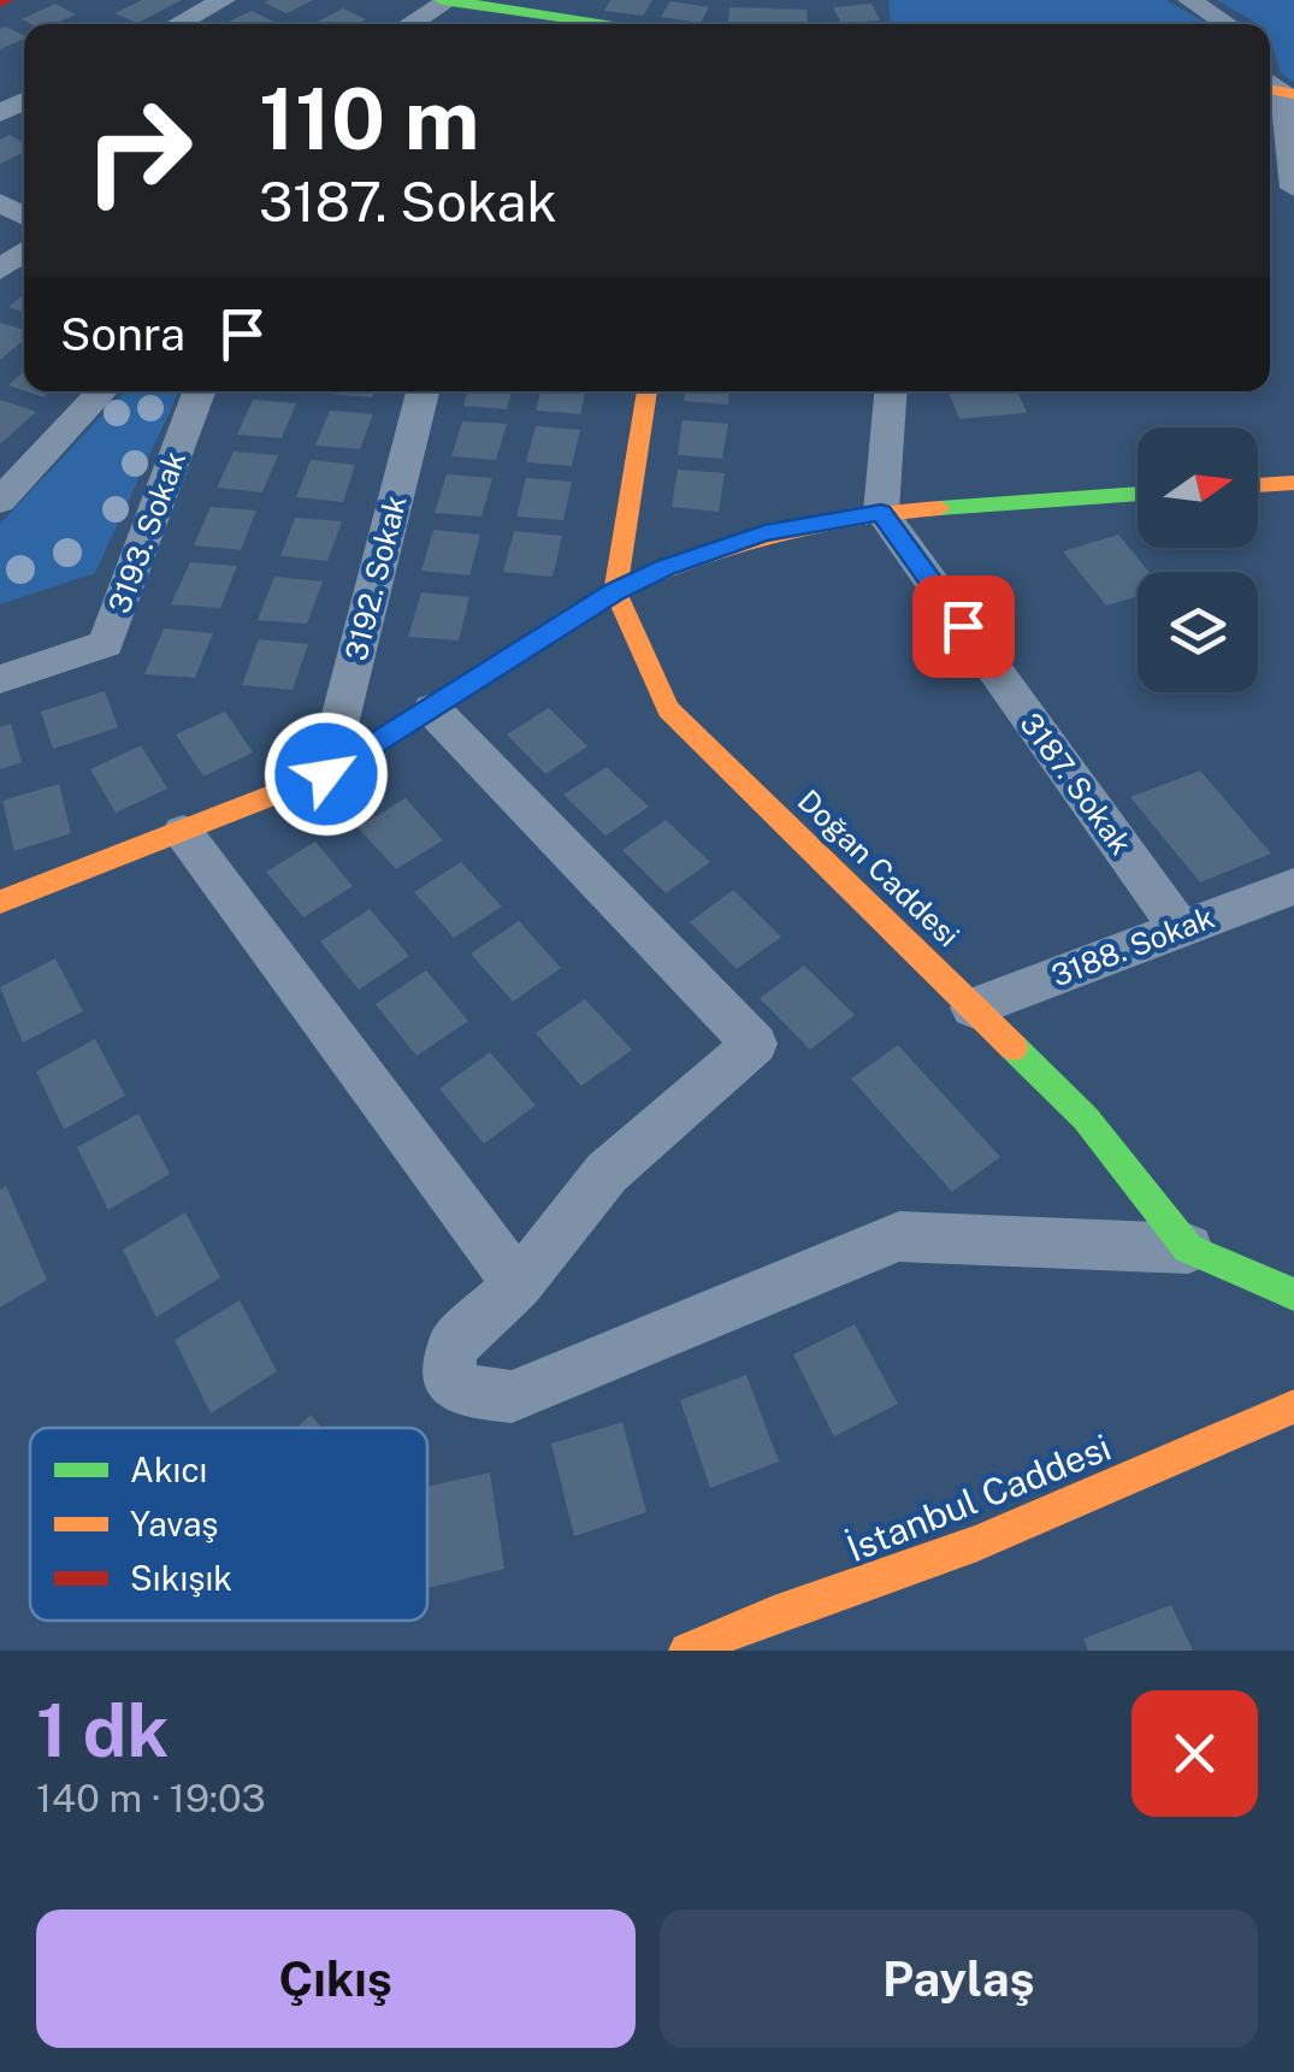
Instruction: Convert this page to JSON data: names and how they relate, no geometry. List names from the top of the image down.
{
  "streets": {
    "street": [
      "3193. Sokak",
      "3192. Sokak",
      "3187. Sokak",
      "Doğan Caddesi",
      "3188. Sokak",
      "İstanbul Caddesi"
    ]
  },
  "crossings": [
    ["3187. Sokak", "3188. Sokak"],
    ["Doğan Caddesi", "3188. Sokak"]
  ],
  "legend": ["Akıcı", "Yavaş", "Sıkışık"],
  "north": "right",
  "page": {
    "turn": ["110 m", "3187. Sokak"],
    "then": "Sonra",
    "heading": ["1 dk", "140 m · 19:03"],
    "buttons": ["Çıkış", "Paylaş"]
  }
}
